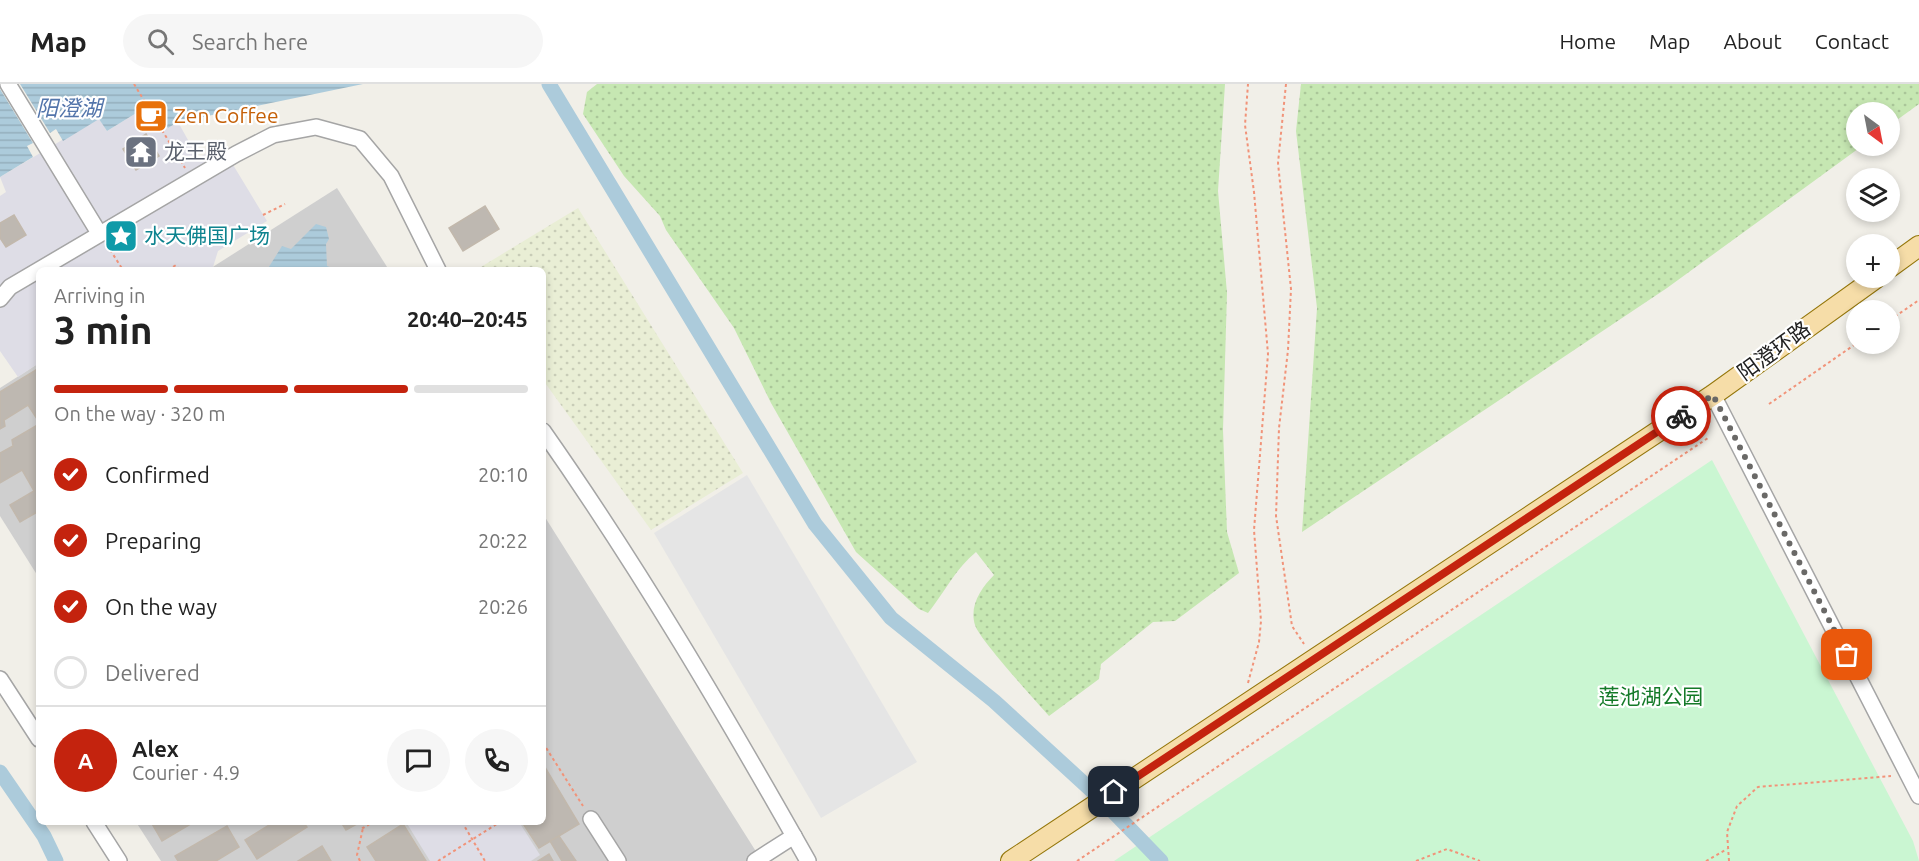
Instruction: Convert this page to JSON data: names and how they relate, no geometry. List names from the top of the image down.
{
  "streets": {
    "main road": ["阳澄环路"]
  },
  "water": ["阳澄湖"],
  "parks": ["莲池湖公园"],
  "places": {
    "cafe": ["Zen Coffee"],
    "temple": ["龙王殿"],
    "place": ["水天佛国广场"]
  },
  "north": "bottom right",
  "page": {
    "header": "Map",
    "search": "Search here",
    "nav": [
      "Home",
      "Map",
      "About",
      "Contact"
    ],
    "map_buttons": ["+", "−"],
    "heading": ["3 min", "Arriving in", "20:40–20:45"],
    "panel": ["Alex", "Courier · 4.9"],
    "bar": "On the way · 320 m",
    "list": [
      ["Confirmed", "20:10"],
      ["Preparing", "20:22"],
      ["On the way", "20:26"],
      "Delivered"
    ],
    "round": "A"
  }
}
